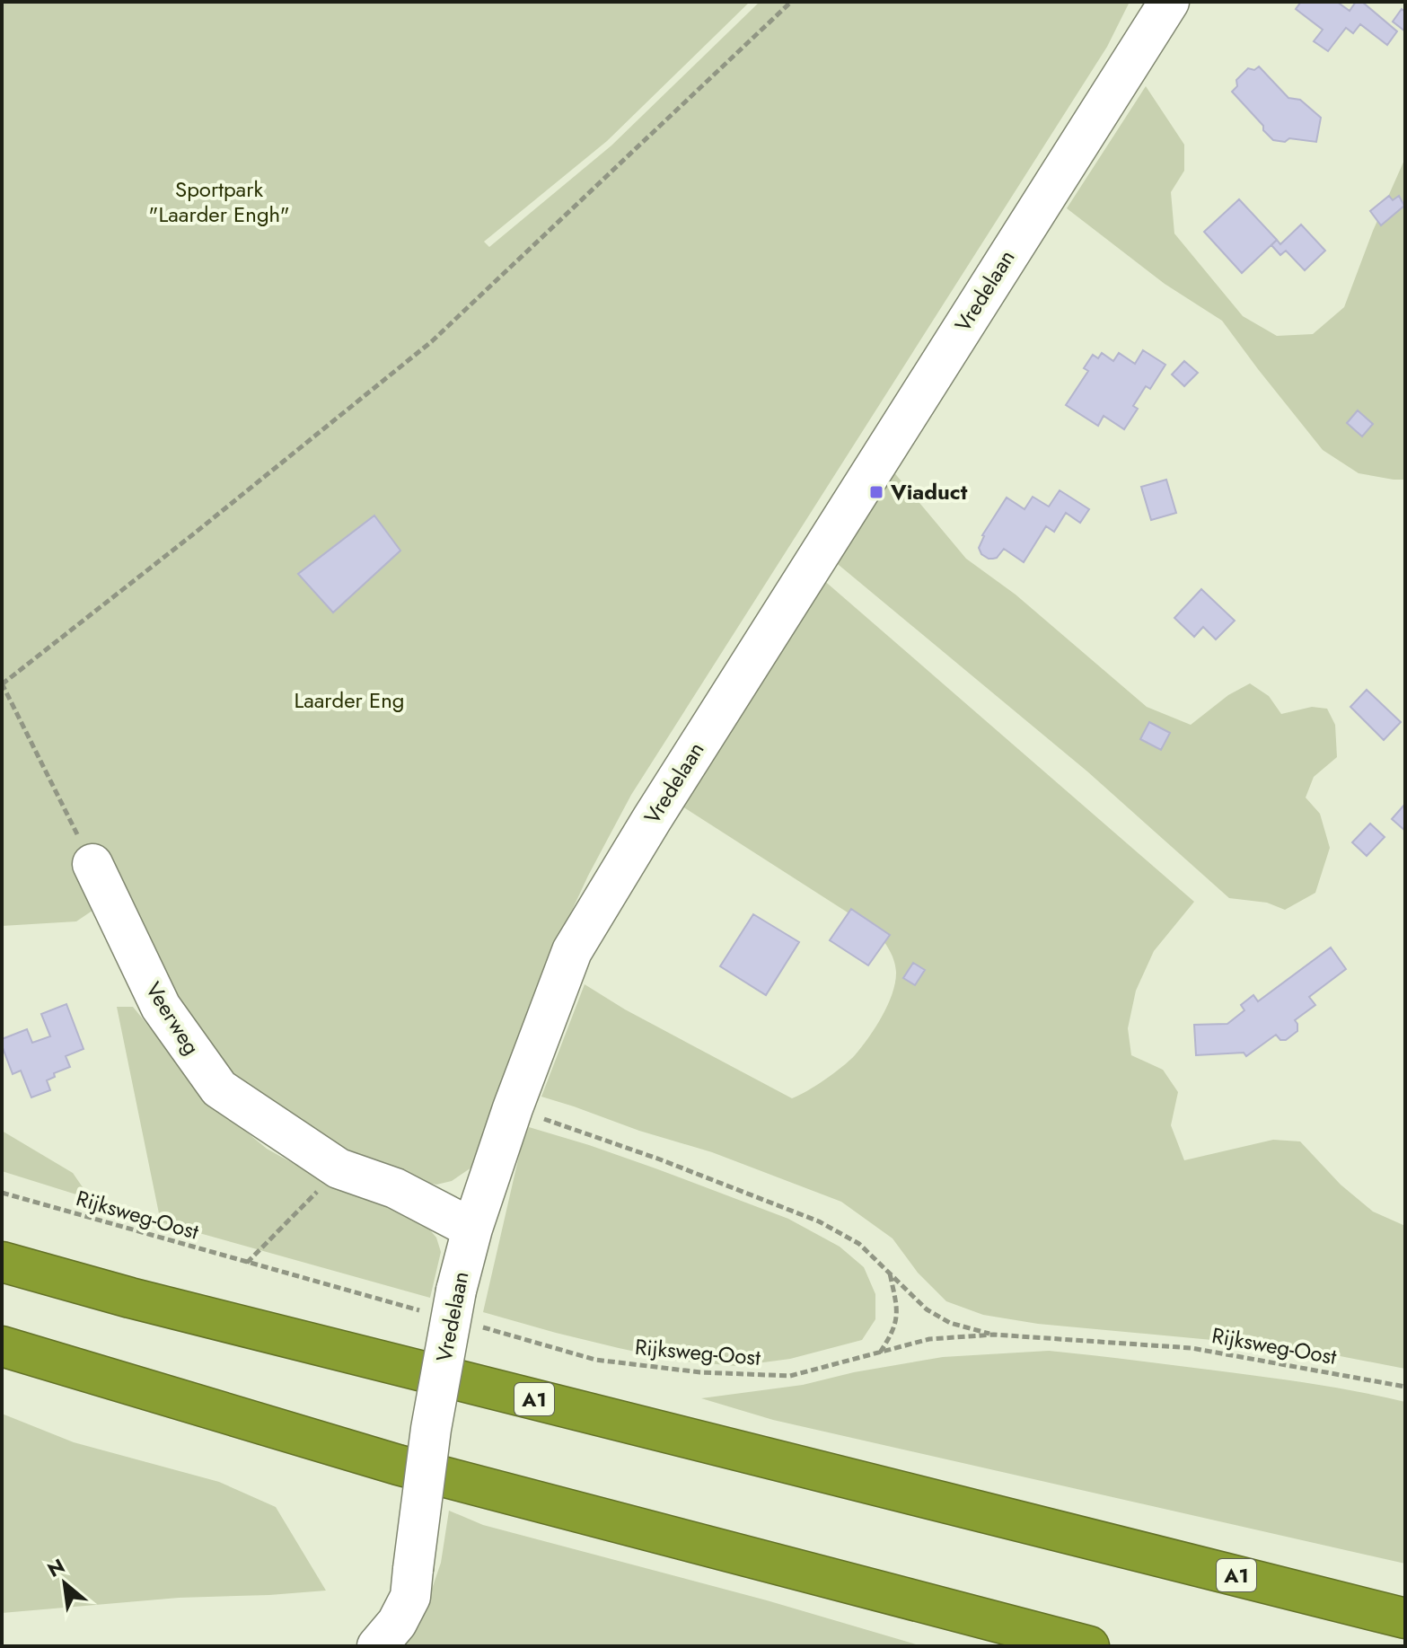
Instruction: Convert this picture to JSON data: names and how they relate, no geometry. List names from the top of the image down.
{
  "streets": {
    "highway": ["A1"],
    "street": ["Vredelaan", "Veerweg"],
    "path": ["Rijksweg-Oost"]
  },
  "crossings": [
    ["Vredelaan", "Veerweg"],
    ["Vredelaan", "Rijksweg-Oost"]
  ],
  "parks": ["Sportpark \"Laarder Engh\"", "Laarder Eng"],
  "places": {
    "transit": ["Viaduct"]
  },
  "north": "top left"
}
